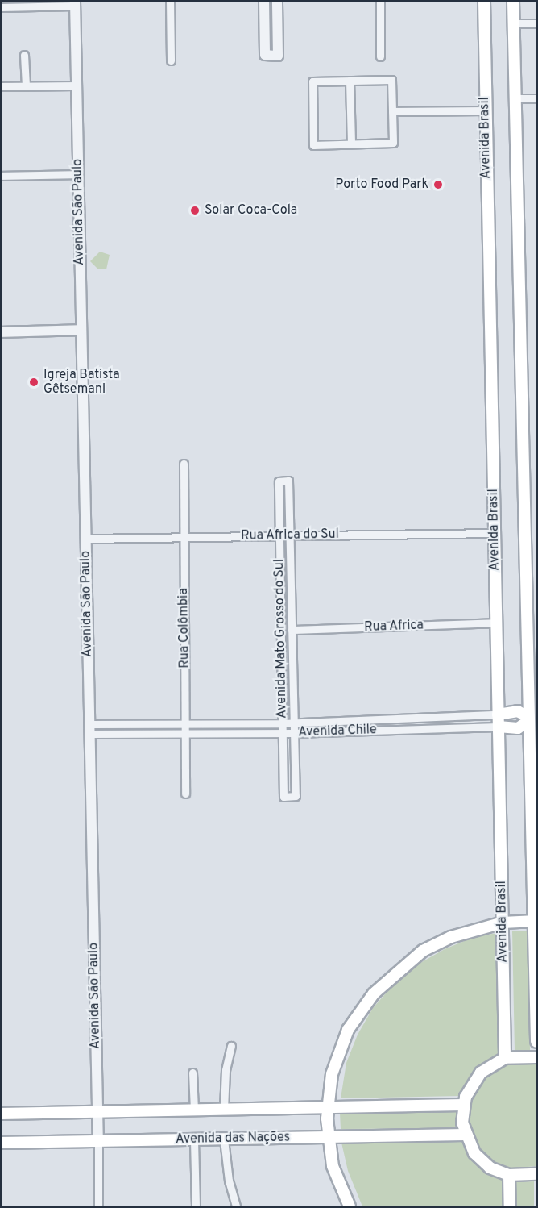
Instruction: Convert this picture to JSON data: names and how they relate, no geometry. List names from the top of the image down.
{
  "streets": {
    "main road": ["Avenida Brasil", "Avenida das Nações"],
    "street": [
      "Avenida São Paulo",
      "Rua Africa do Sul",
      "Rua Africa",
      "Rua Colômbia",
      "Avenida Mato Grosso do Sul",
      "Avenida Chile"
    ]
  },
  "crossings": [
    ["Avenida Brasil", "Rua Africa do Sul"],
    ["Avenida Brasil", "Rua Africa"],
    ["Avenida Brasil", "Avenida Chile"],
    ["Avenida São Paulo", "Rua Africa do Sul"],
    ["Avenida São Paulo", "Avenida Chile"],
    ["Avenida São Paulo", "Avenida das Nações"],
    ["Rua Africa do Sul", "Rua Colômbia"],
    ["Rua Africa do Sul", "Avenida Mato Grosso do Sul"],
    ["Rua Africa", "Avenida Mato Grosso do Sul"],
    ["Rua Colômbia", "Avenida Chile"],
    ["Avenida Mato Grosso do Sul", "Avenida Chile"]
  ],
  "places": ["Porto Food Park", "Solar Coca-Cola", "Igreja Batista Gêtsemani"]
}
